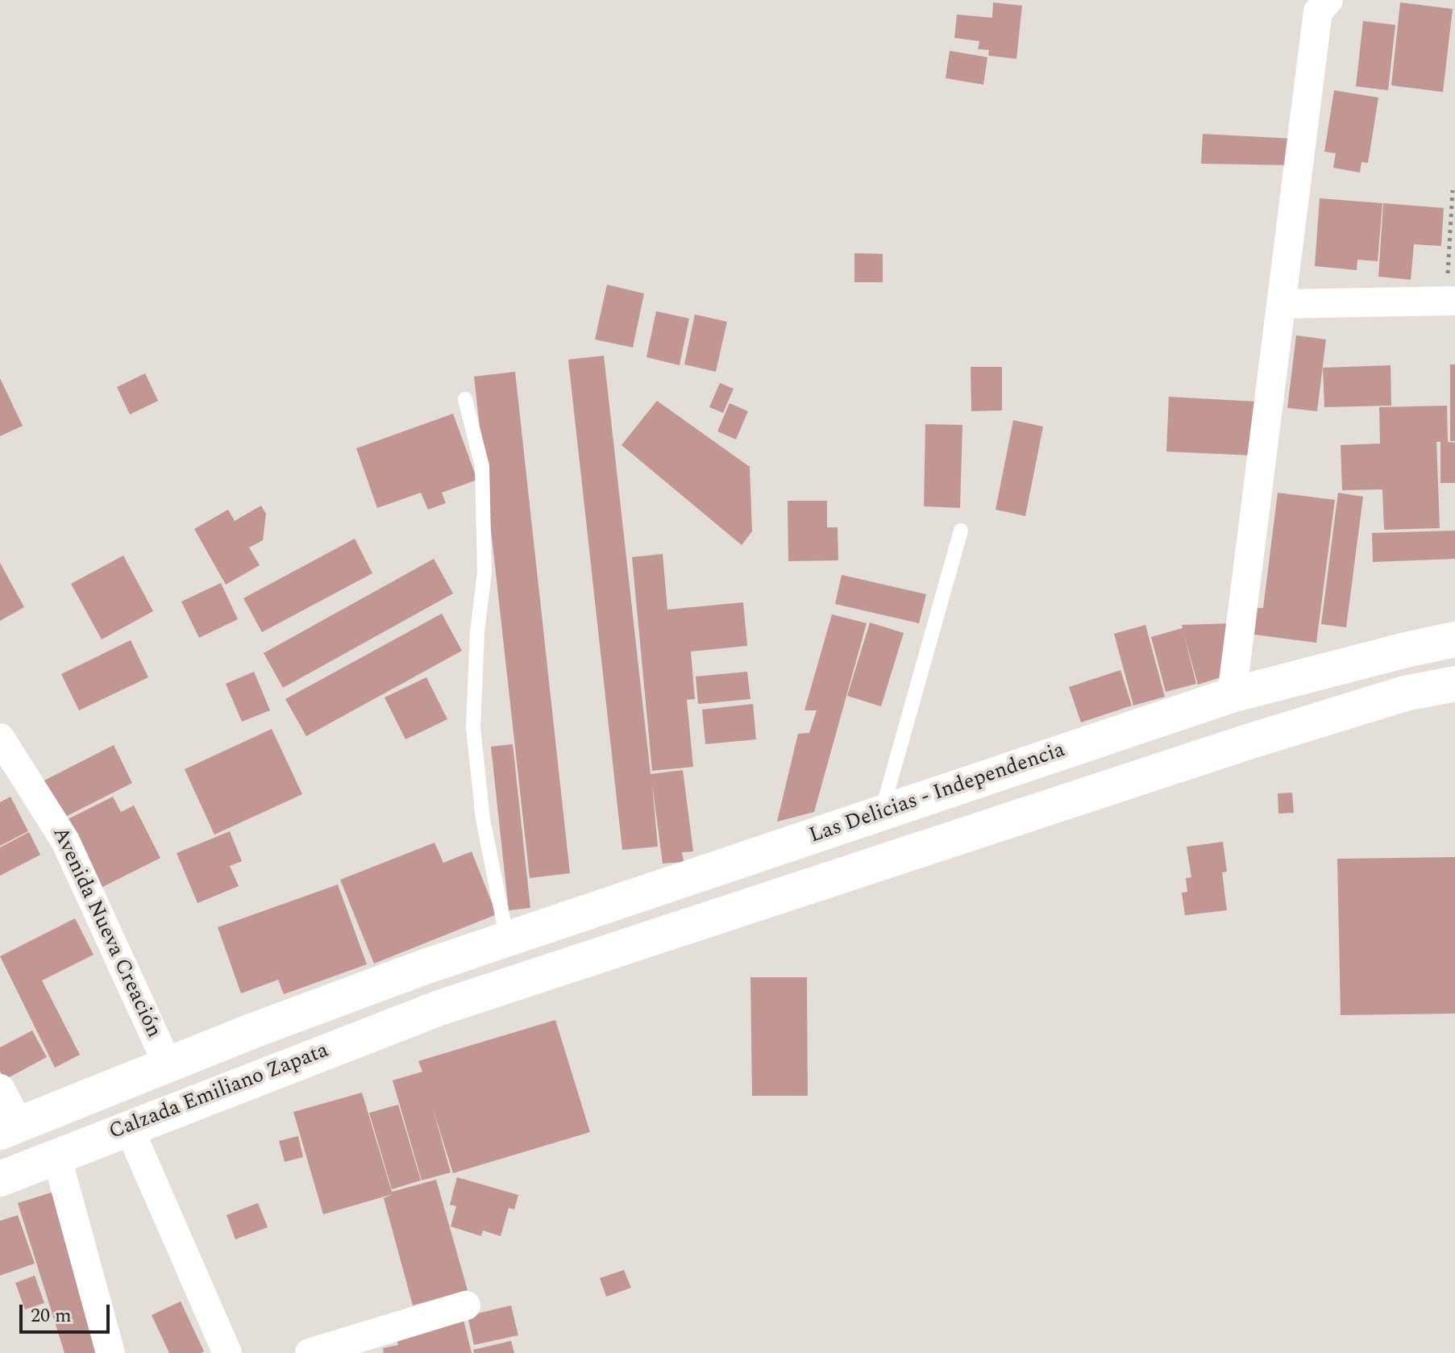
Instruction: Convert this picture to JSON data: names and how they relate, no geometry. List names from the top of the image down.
{
  "streets": {
    "main road": ["Las Delicias - Independencia", "Calzada Emiliano Zapata"],
    "street": ["Avenida Nueva Creación"]
  },
  "crossings": [
    ["Las Delicias - Independencia", "Avenida Nueva Creación"]
  ],
  "scale_bar": "20 m"
}
